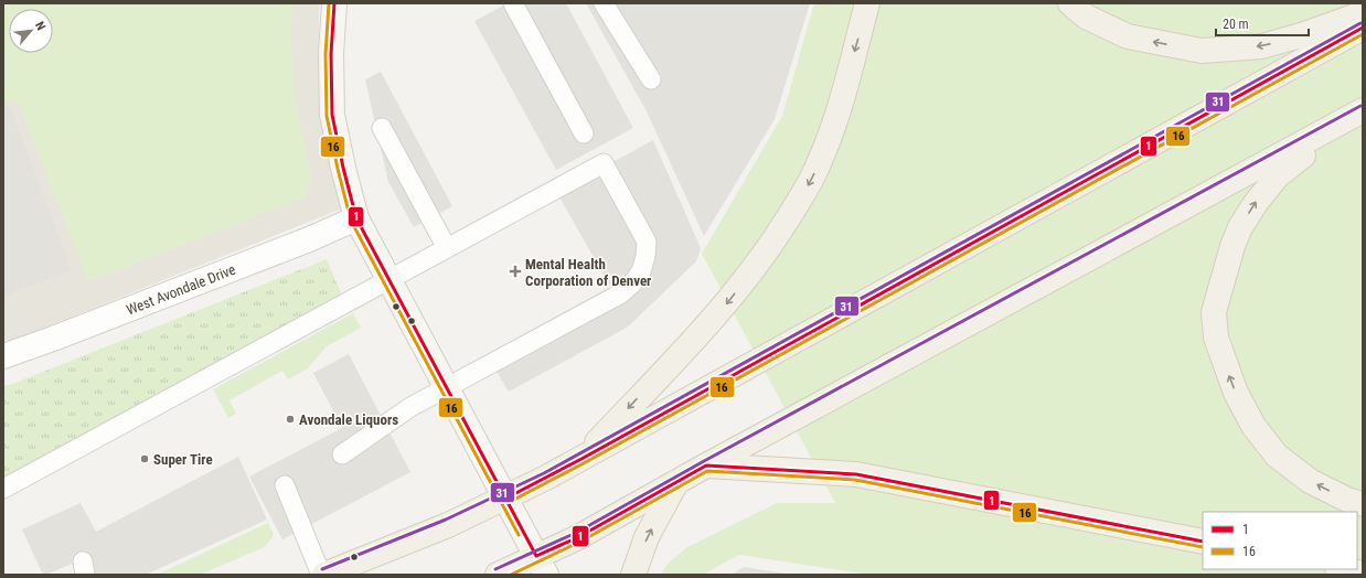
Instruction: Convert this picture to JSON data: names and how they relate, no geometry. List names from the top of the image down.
{
  "streets": {
    "street": ["West Avondale Drive"]
  },
  "places": {
    "health": ["Mental Health Corporation of Denver"],
    "other": ["Avondale Liquors", "Super Tire"]
  },
  "lines": ["transit line 1", "transit line 16", "transit line 31"],
  "legend": ["1", "16"],
  "scale_bar": "20 m",
  "north": "top right"
}
